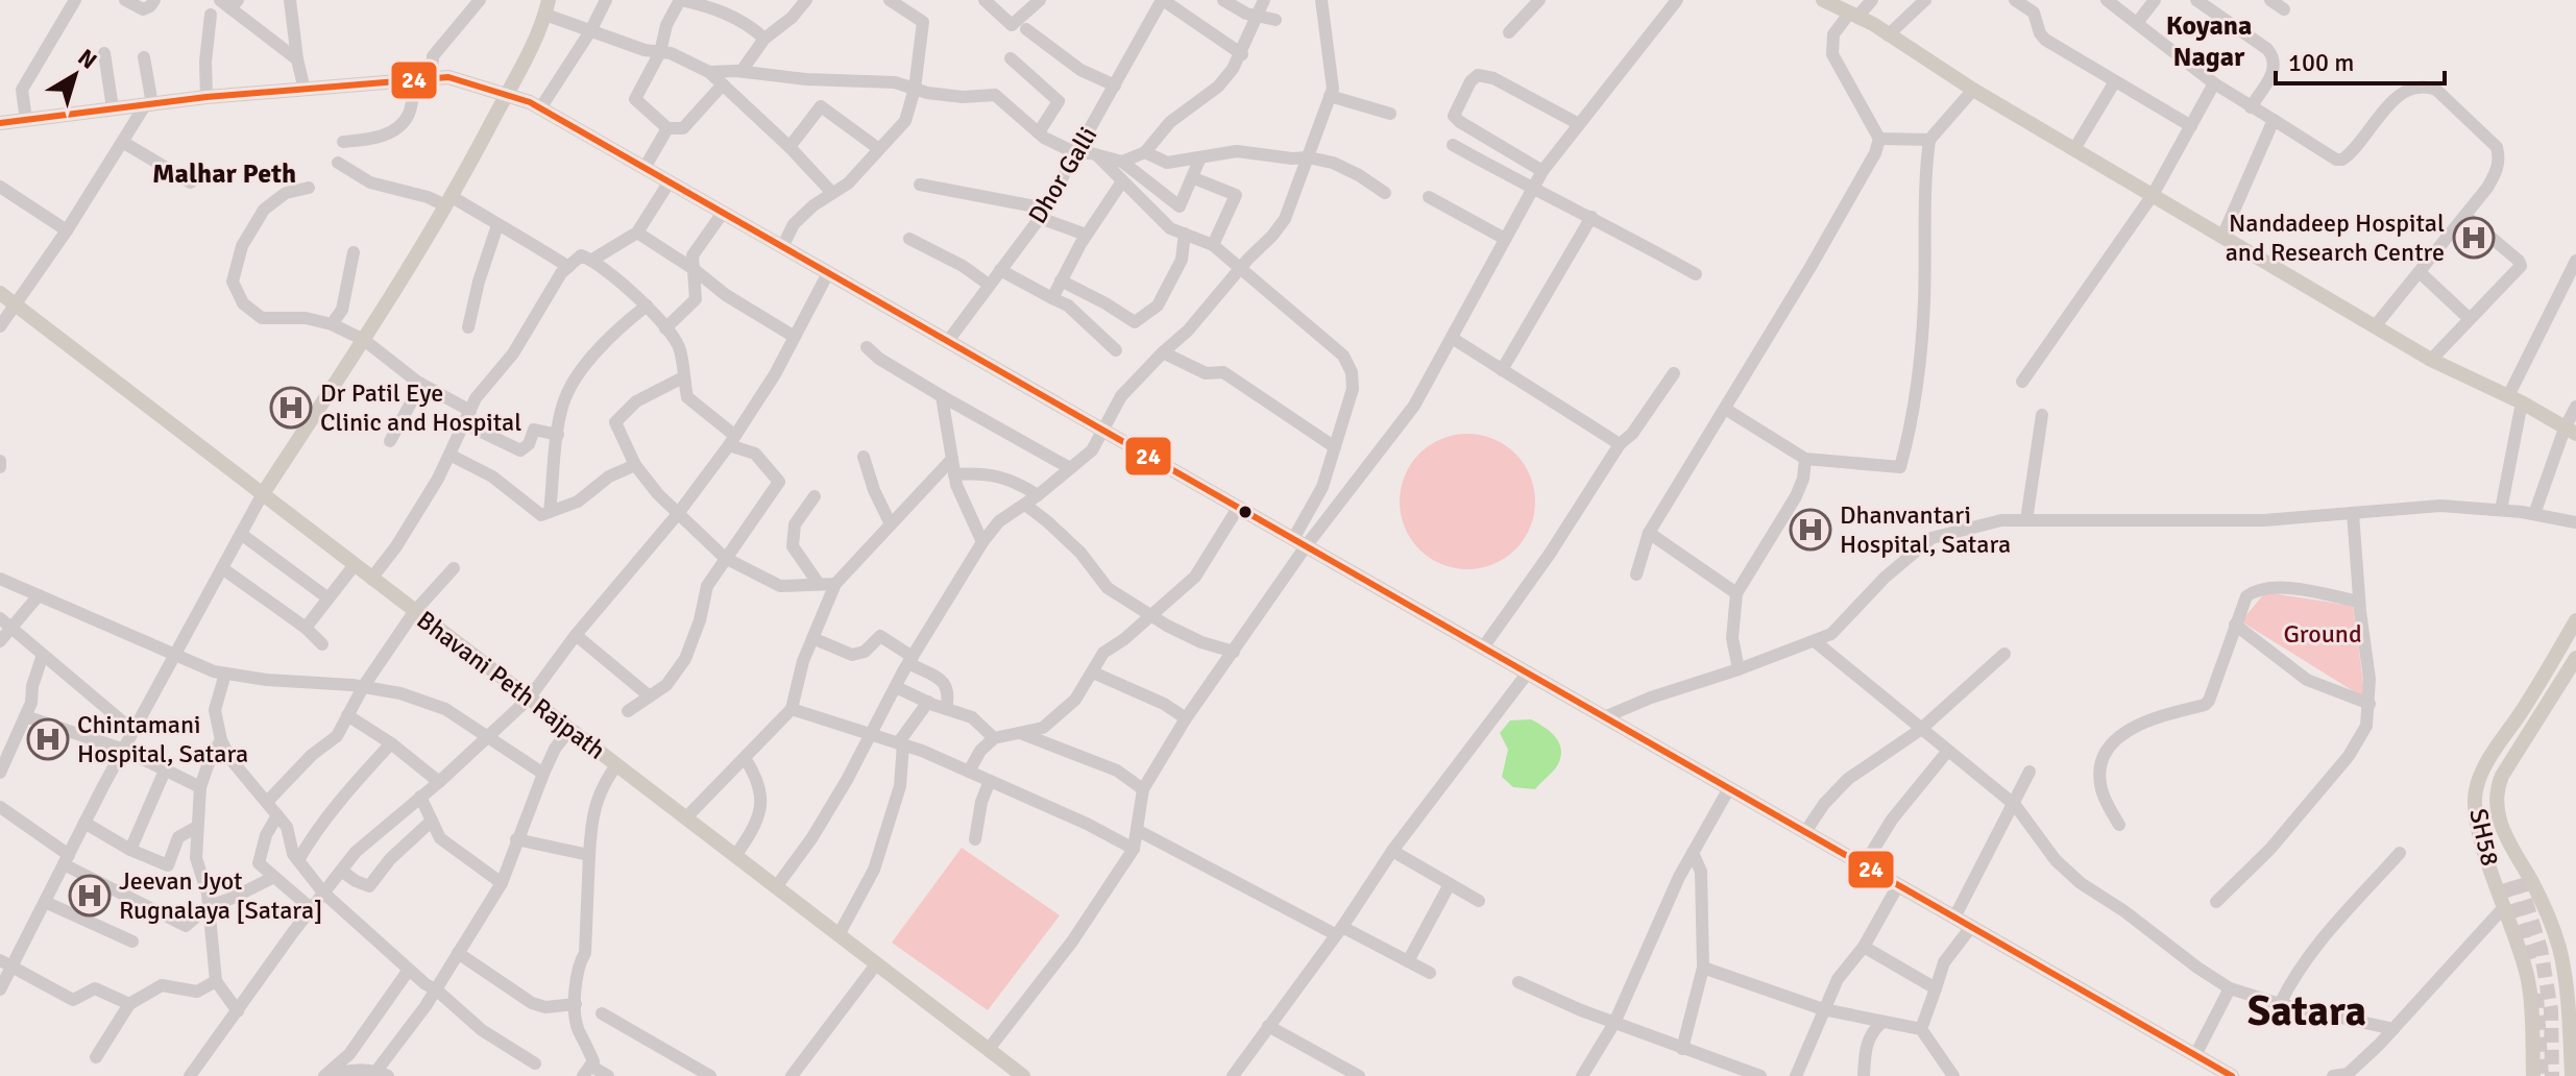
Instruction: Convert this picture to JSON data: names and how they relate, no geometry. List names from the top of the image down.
{
  "streets": {
    "main road": ["Bhavani Peth Rajpath", "SH58"],
    "street": ["Dhor Galli"]
  },
  "districts": ["Koyana Nagar", "Malhar Peth", "Satara"],
  "parks": ["Ground"],
  "places": {
    "hospital": [
      "Nandadeep Hospital and Research Centre",
      "Dr Patil Eye Clinic and Hospital",
      "Dhanvantari Hospital, Satara",
      "Chintamani Hospital, Satara",
      "Jeevan Jyot Rugnalaya [Satara]"
    ]
  },
  "lines": ["transit line 24"],
  "scale_bar": "100 m",
  "north": "top right"
}
